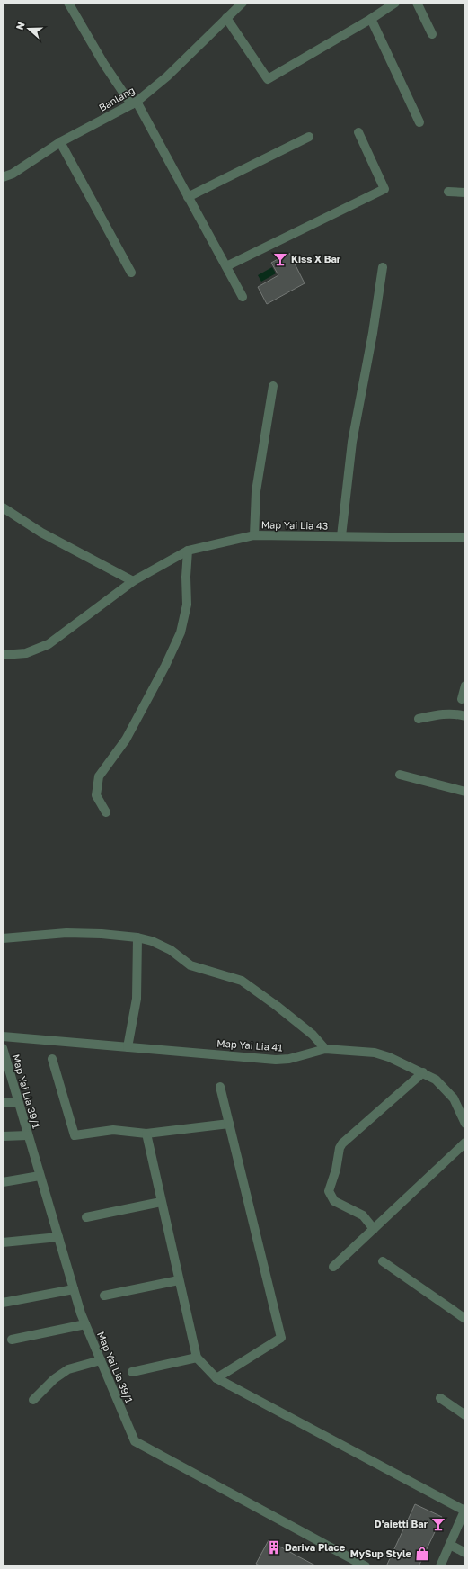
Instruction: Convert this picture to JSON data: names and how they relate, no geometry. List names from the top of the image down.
{
  "streets": {
    "street": [
      "Banlang",
      "Map Yai Lia 43",
      "Map Yai Lia 41",
      "Map Yai Lia 39/1"
    ]
  },
  "places": {
    "bar": ["Kiss X Bar", "D'aietti Bar"],
    "building": ["Dariva Place"],
    "shop": ["MySup Style"]
  },
  "north": "left"
}
